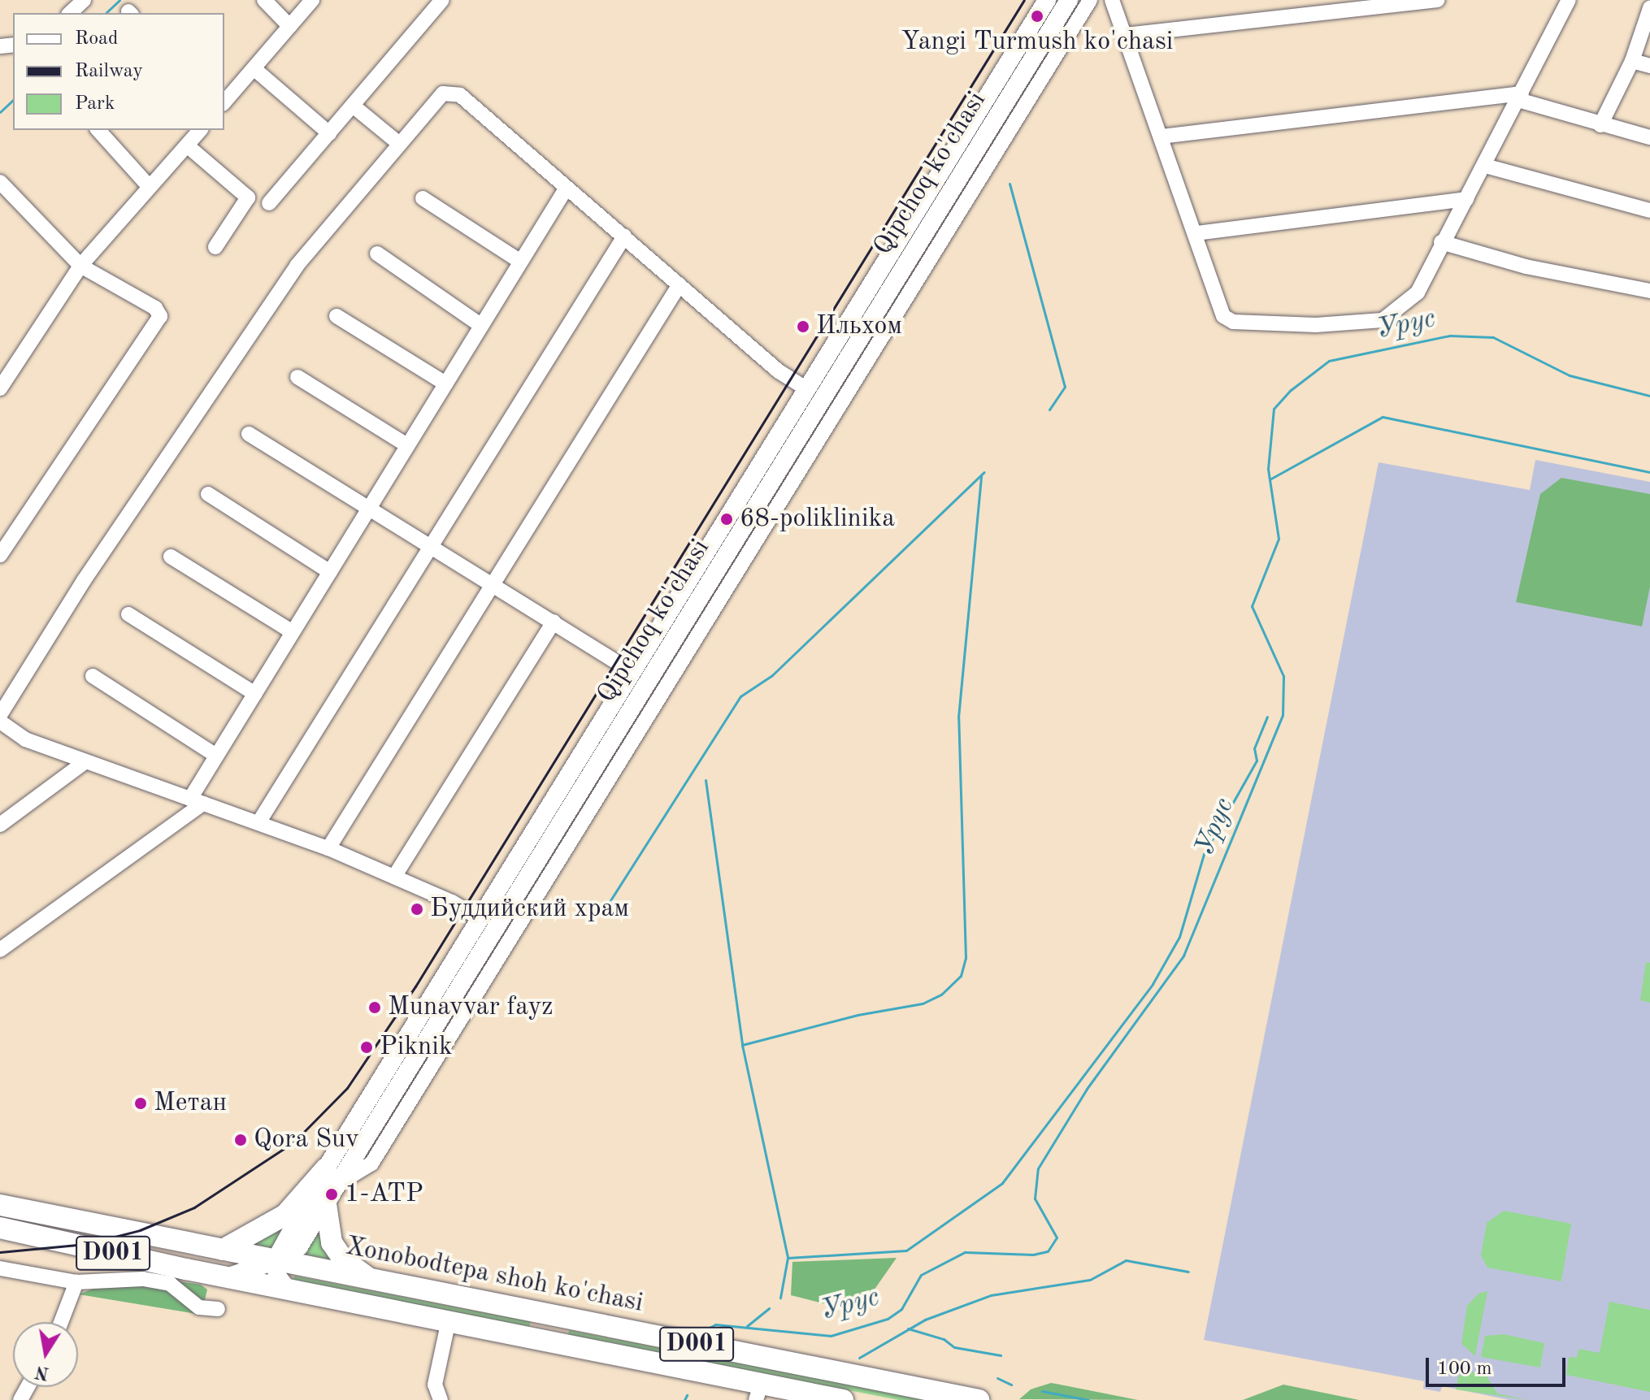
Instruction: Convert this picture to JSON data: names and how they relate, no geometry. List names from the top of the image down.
{
  "streets": {
    "highway": ["D001", "Xonobodtepa shoh ko'chasi"],
    "main road": ["Qipchoq ko'chasi"]
  },
  "crossings": [
    ["Qipchoq ko'chasi", "Xonobodtepa shoh ko'chasi"]
  ],
  "water": ["Урус"],
  "places": [
    "Yangi Turmush ko'chasi",
    "Ильхом",
    "68-poliklinika",
    "Буддийский храм",
    "Munavvar fayz",
    "Piknik",
    "Метан",
    "Qora Suv",
    "1-ATP"
  ],
  "legend": ["Road", "Railway", "Park"],
  "scale_bar": "100 m",
  "north": "bottom"
}
